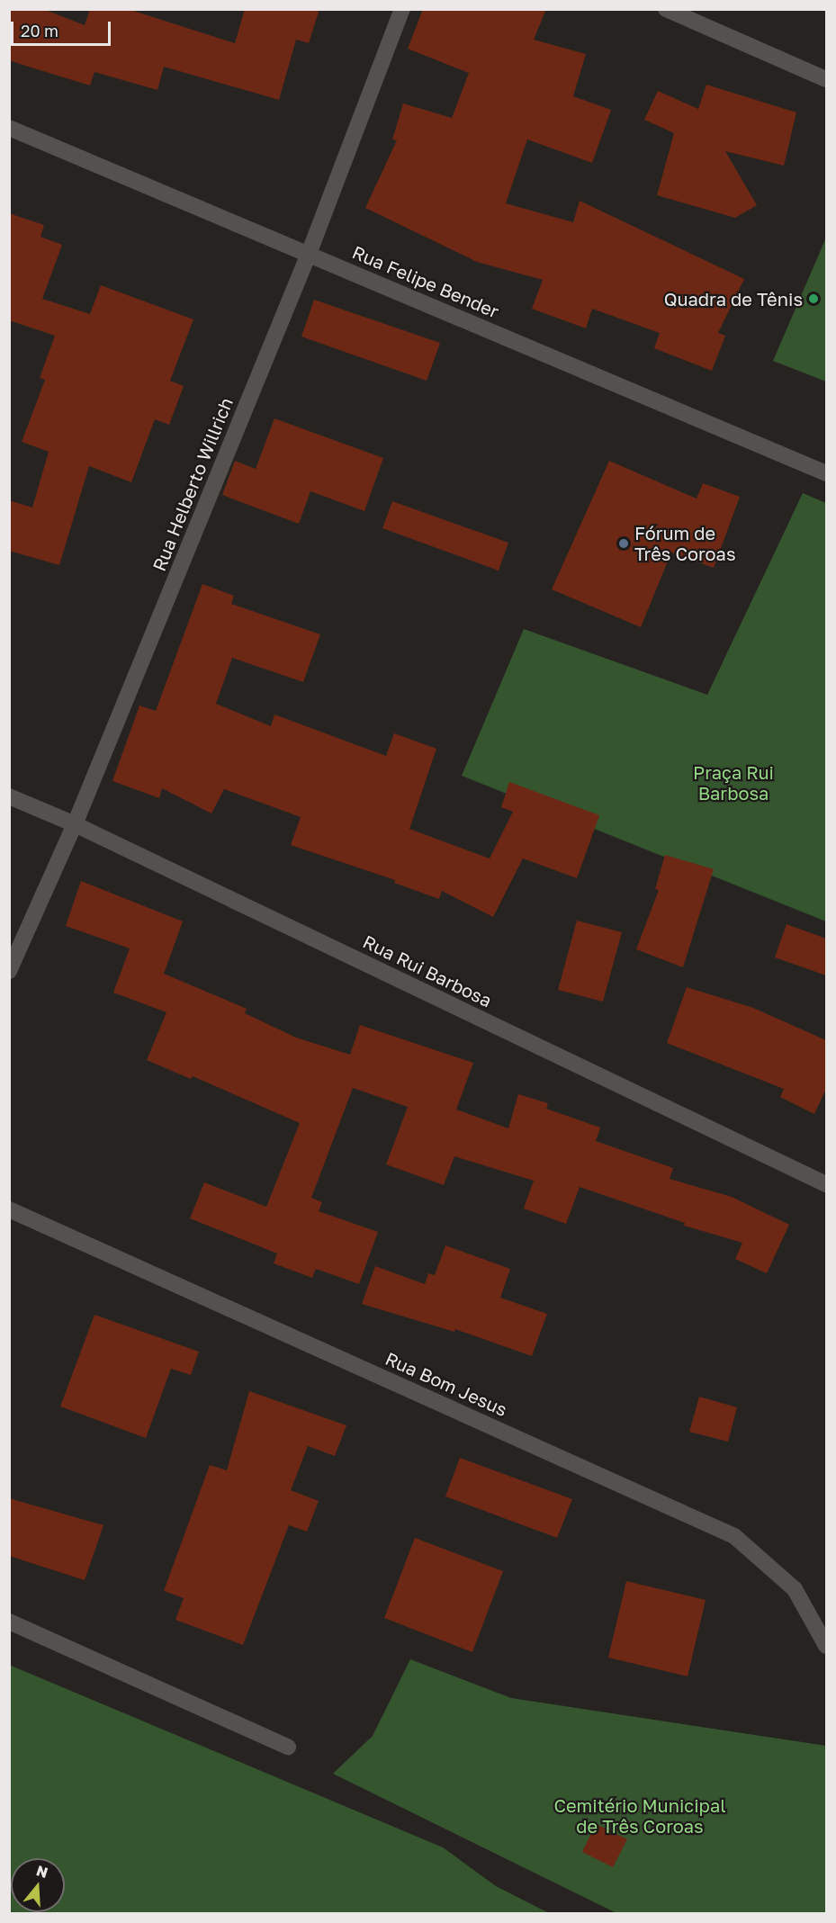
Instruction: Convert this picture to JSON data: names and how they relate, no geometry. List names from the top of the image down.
{
  "streets": {
    "street": [
      "Rua Felipe Bender",
      "Rua Helberto Willrich",
      "Rua Rui Barbosa",
      "Rua Bom Jesus"
    ]
  },
  "crossings": [
    ["Rua Felipe Bender", "Rua Helberto Willrich"],
    ["Rua Helberto Willrich", "Rua Rui Barbosa"]
  ],
  "parks": ["Praça Rui Barbosa", "Cemitério Municipal de Três Coroas"],
  "places": ["Quadra de Tênis", "Fórum de Três Coroas"],
  "scale_bar": "20 m",
  "north": "top"
}
